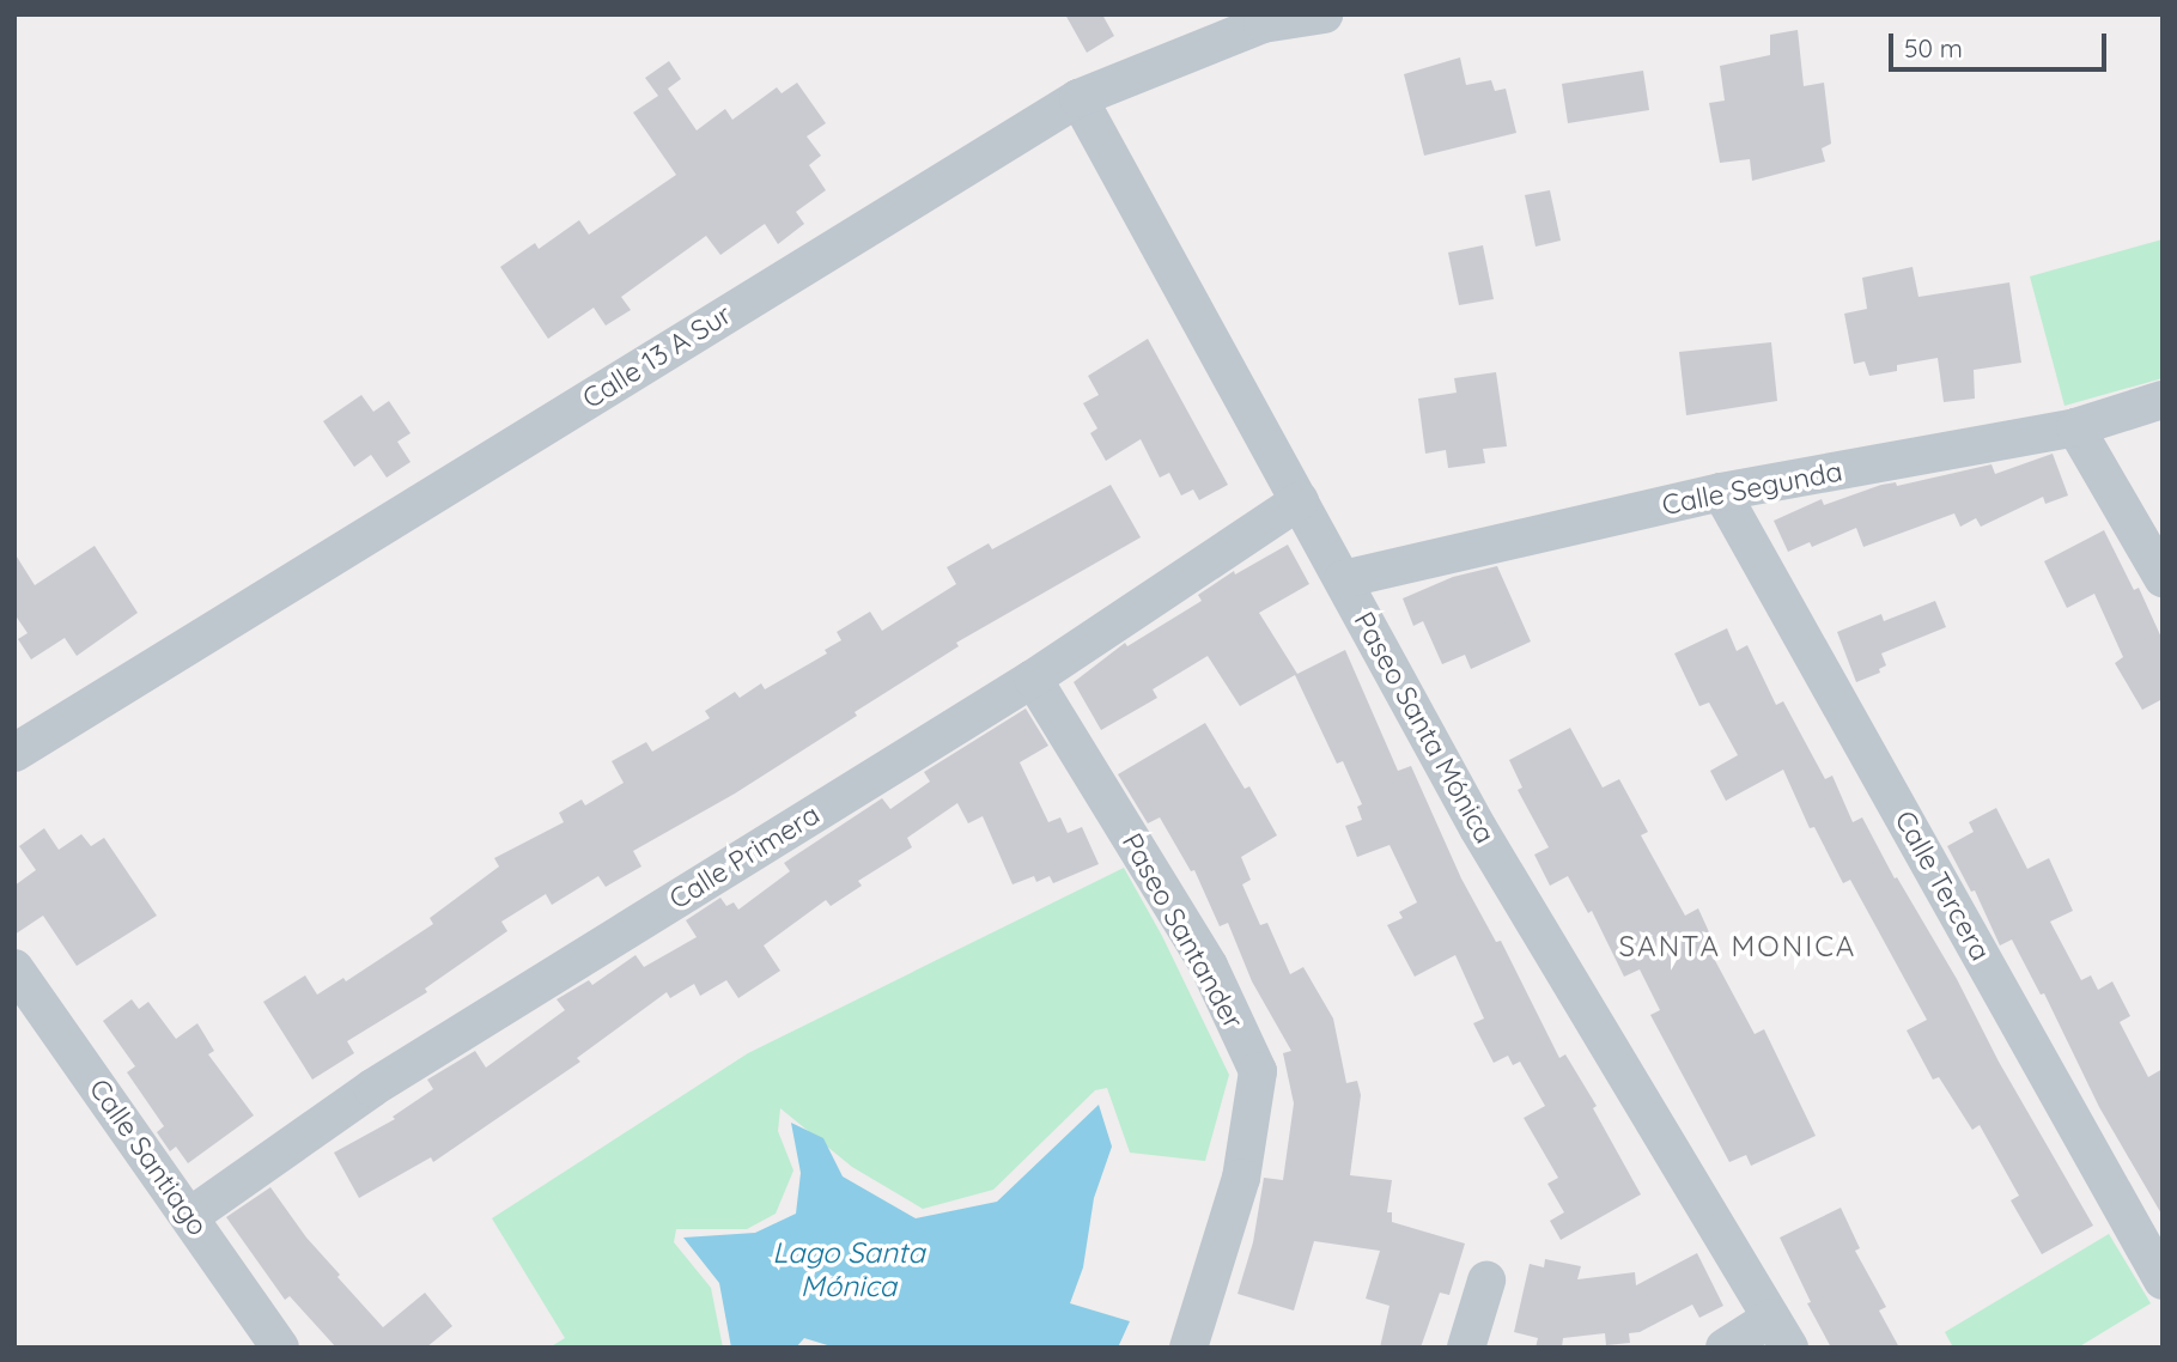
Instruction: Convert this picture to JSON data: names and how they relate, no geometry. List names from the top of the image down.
{
  "streets": {
    "street": [
      "Calle 13 A Sur",
      "Calle Segunda",
      "Paseo Santa Mónica",
      "Calle Primera",
      "Calle Tercera",
      "Paseo Santander",
      "Calle Santiago"
    ]
  },
  "crossings": [
    ["Calle 13 A Sur", "Paseo Santa Mónica"],
    ["Calle Segunda", "Paseo Santa Mónica"],
    ["Calle Segunda", "Calle Tercera"],
    ["Paseo Santa Mónica", "Calle Primera"],
    ["Calle Primera", "Paseo Santander"],
    ["Calle Primera", "Calle Santiago"]
  ],
  "districts": ["SANTA MONICA"],
  "water": ["Lago Santa Mónica"],
  "scale_bar": "50 m"
}
